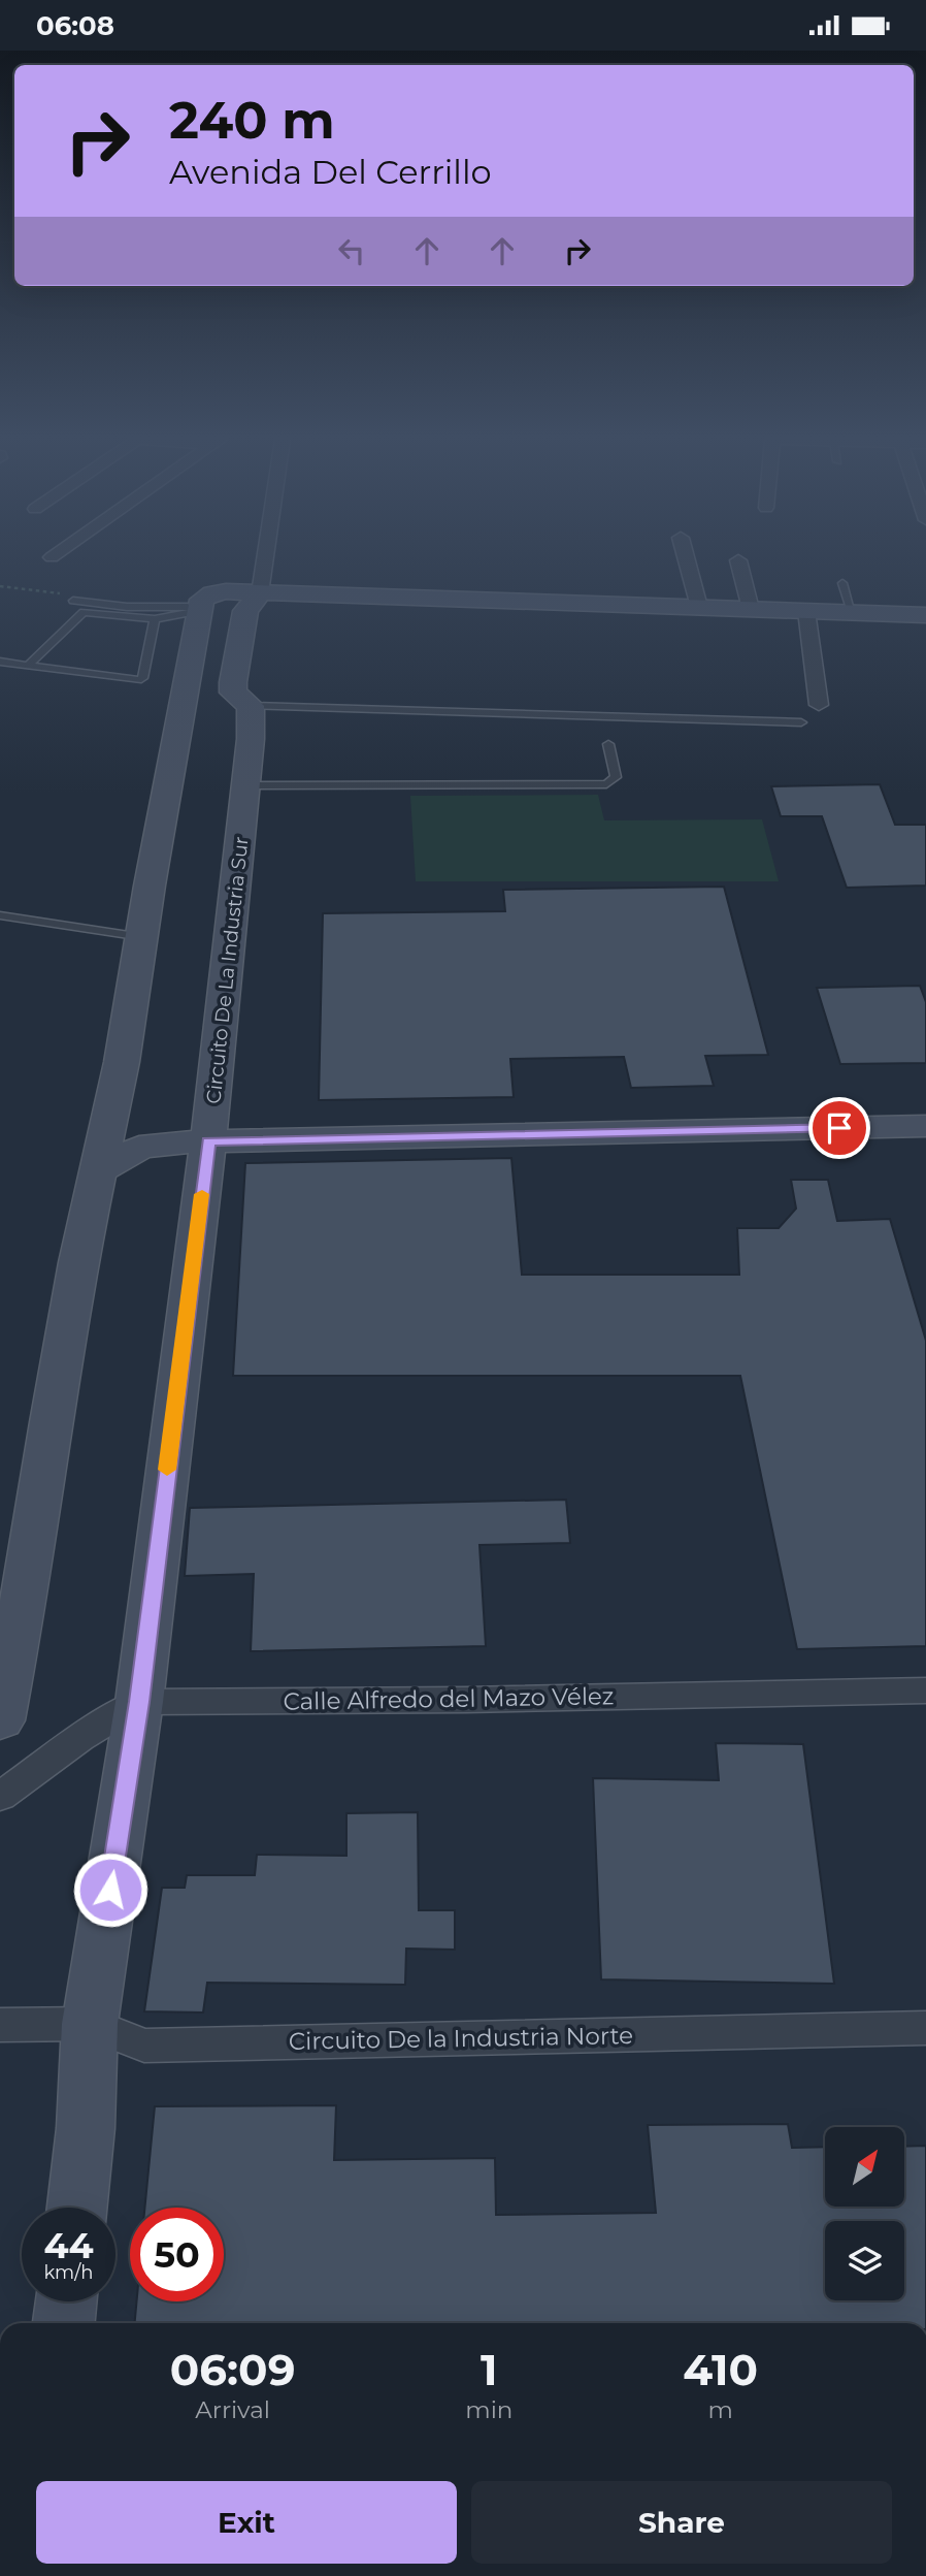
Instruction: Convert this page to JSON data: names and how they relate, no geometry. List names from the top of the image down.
{
  "streets": {
    "main road": ["Circuito De La Industria Sur"],
    "street": ["Calle Alfredo del Mazo Vélez", "Circuito De la Industria Norte"]
  },
  "crossings": [
    ["Circuito De La Industria Sur", "Calle Alfredo del Mazo Vélez"],
    ["Circuito De La Industria Sur", "Circuito De la Industria Norte"]
  ],
  "north": "top right",
  "page": {
    "status": "06:08",
    "turn": ["240 m", "Avenida Del Cerrillo"],
    "speed": "44 km/h",
    "limit": "50",
    "eta": [
      "06:09",
      "Arrival",
      "1",
      "min",
      "410",
      "m"
    ],
    "buttons": ["Exit", "Share"]
  }
}
